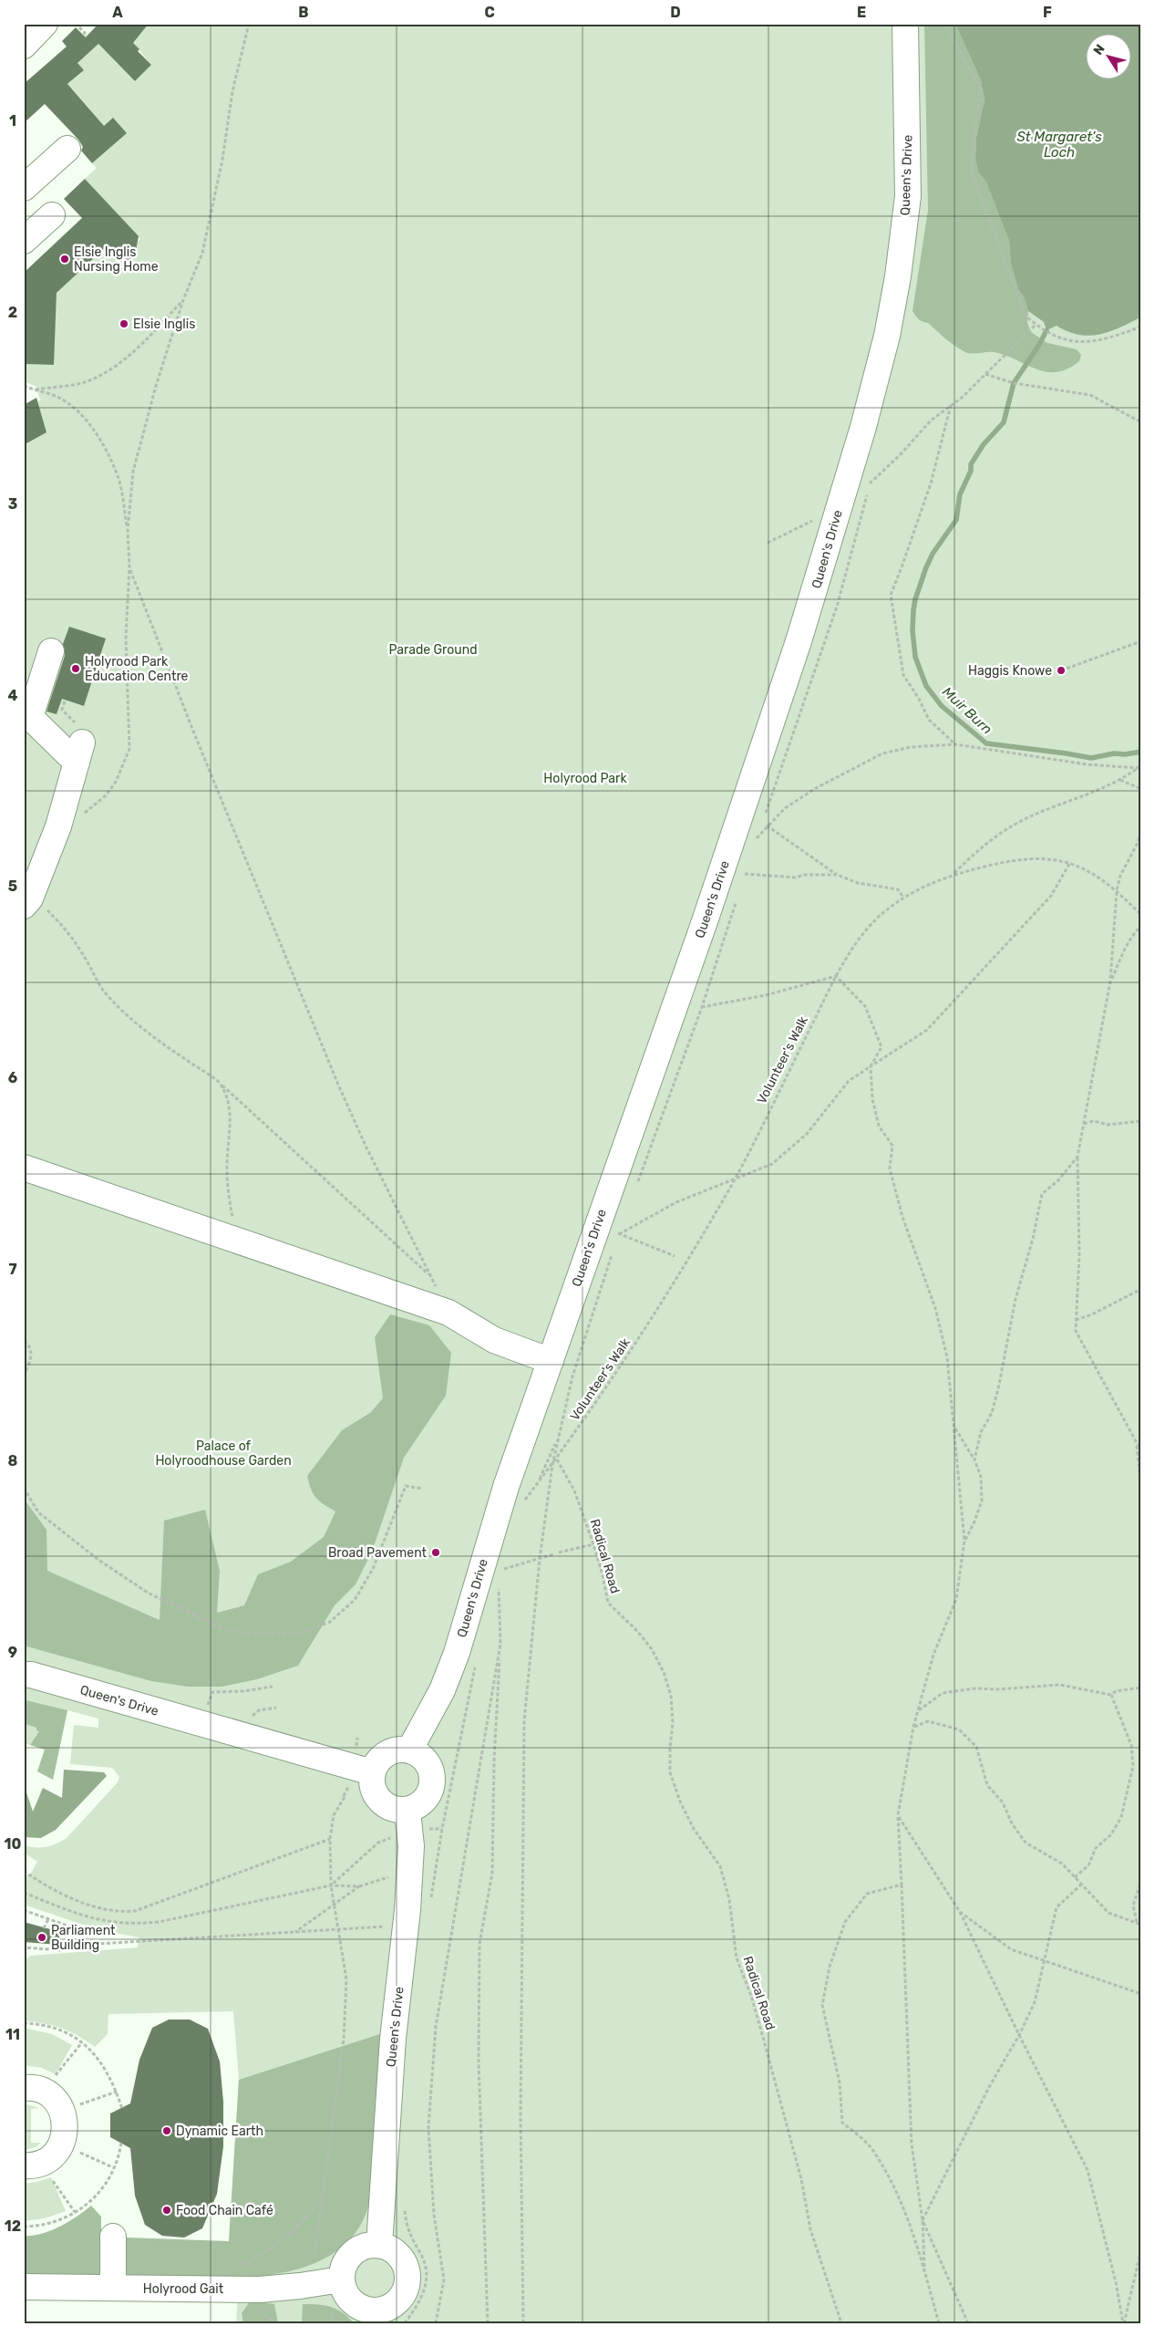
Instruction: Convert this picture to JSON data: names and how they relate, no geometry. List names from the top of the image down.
{
  "streets": {
    "street": ["Queen's Drive", "Holyrood Gait"],
    "path": ["Volunteer's Walk", "Radical Road"]
  },
  "crossings": [
    ["Queen's Drive", "Holyrood Gait"],
    ["Volunteer's Walk", "Radical Road"]
  ],
  "water": ["St Margaret's Loch", "Muir Burn"],
  "parks": ["Parade Ground", "Holyrood Park", "Palace of Holyroodhouse Garden"],
  "places": [
    "Elsie Inglis Nursing Home",
    "Elsie Inglis",
    "Holyrood Park Education Centre",
    "Haggis Knowe",
    "Broad Pavement",
    "Parliament Building",
    "Dynamic Earth",
    "Food Chain Café"
  ],
  "north": "top left",
  "grid": {
    "columns": [
      "A",
      "B",
      "C",
      "D",
      "E",
      "F"
    ],
    "rows": [
      "1",
      "2",
      "3",
      "4",
      "5",
      "6",
      "7",
      "8",
      "9",
      "10",
      "11",
      "12"
    ]
  }
}
